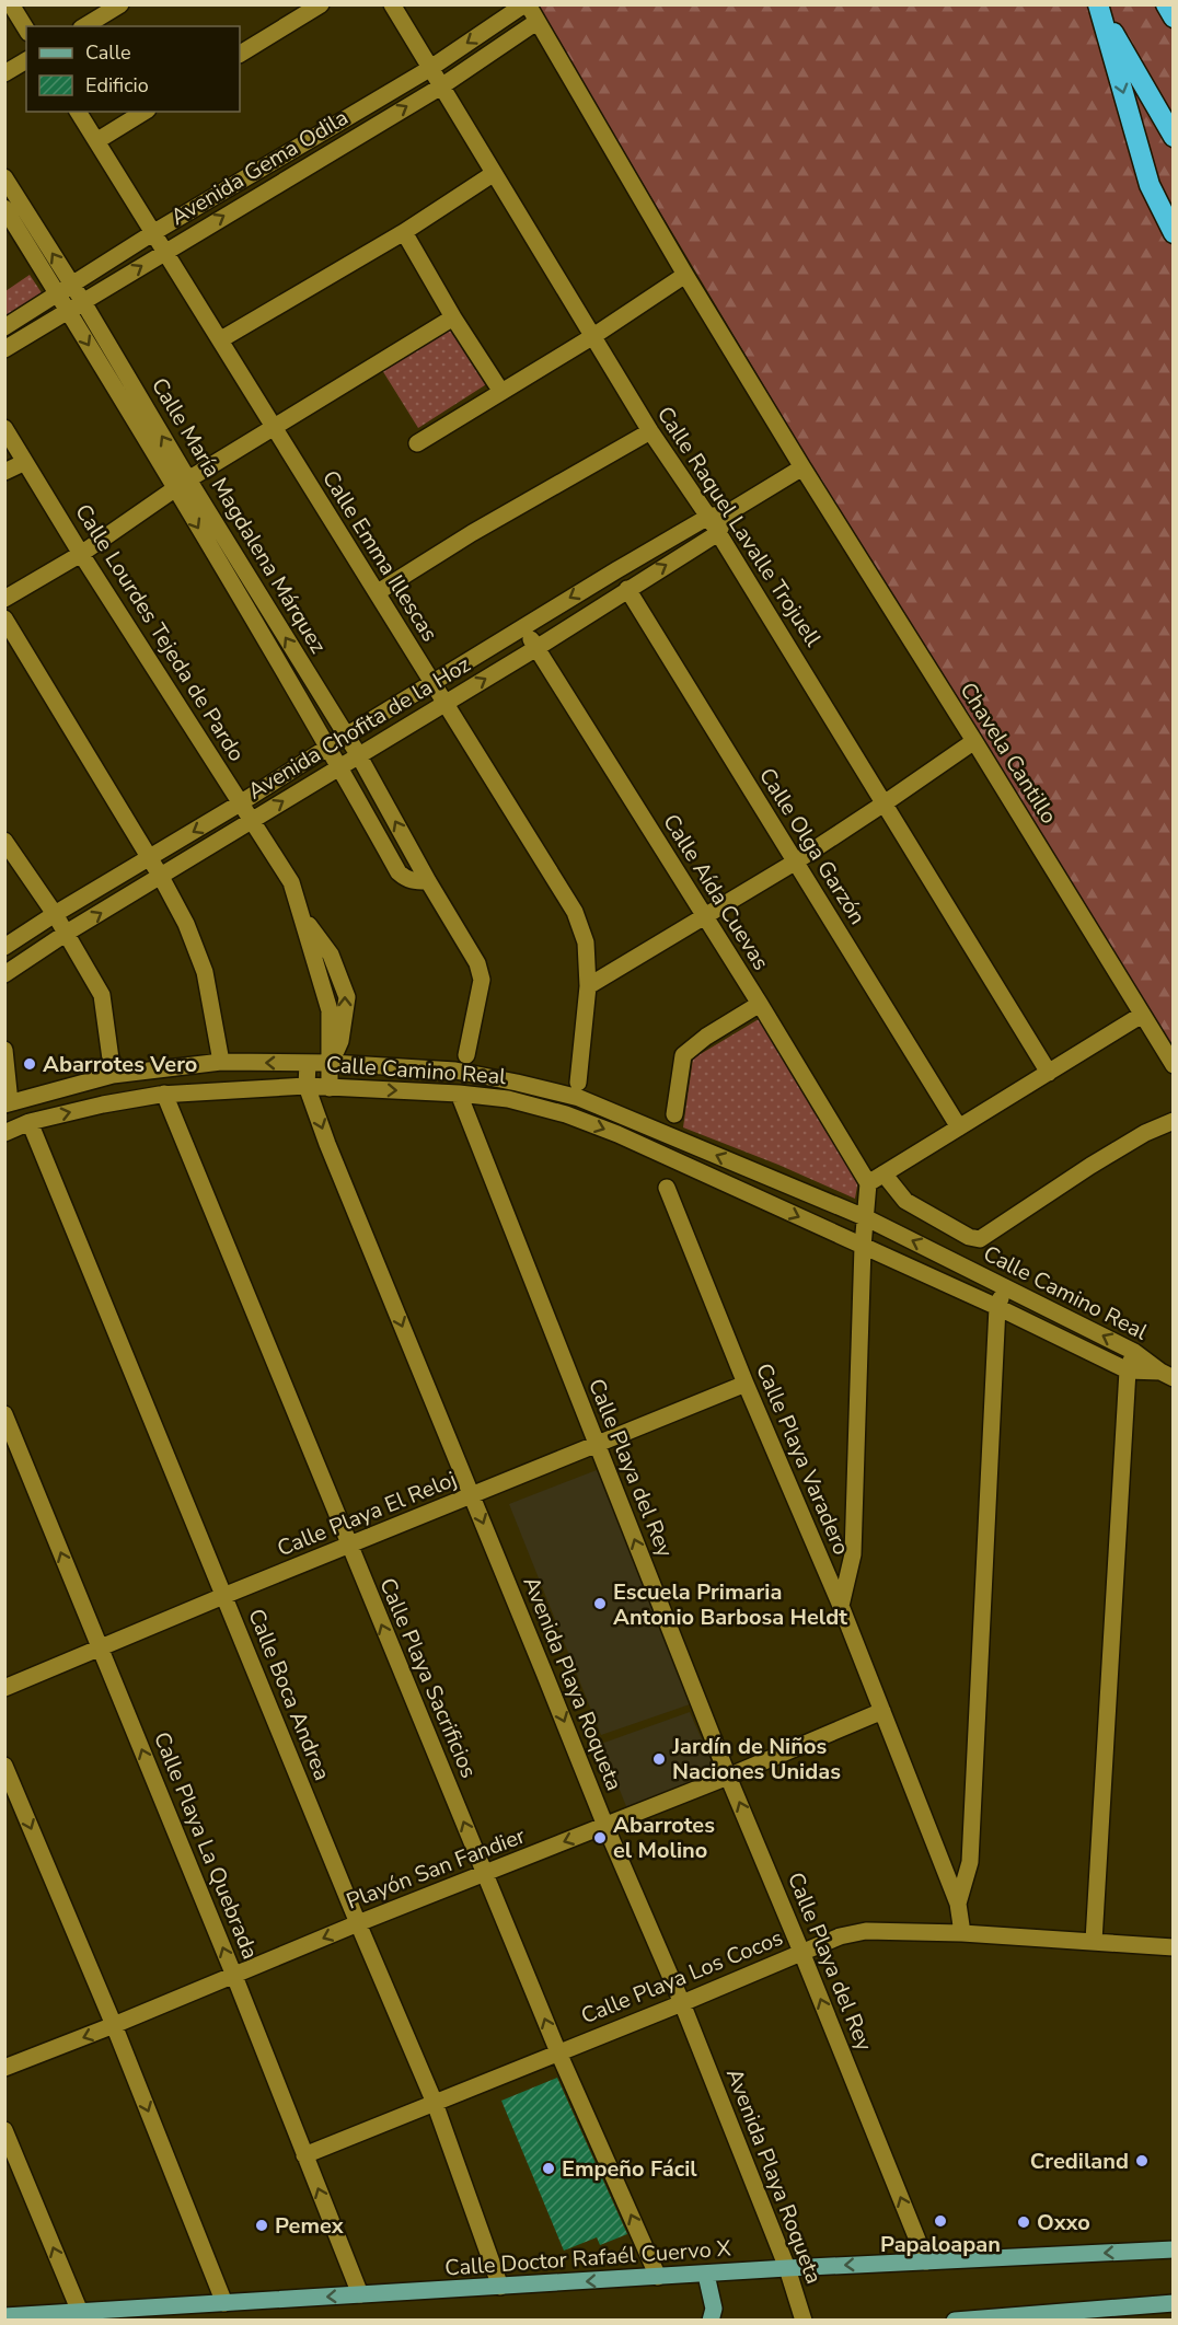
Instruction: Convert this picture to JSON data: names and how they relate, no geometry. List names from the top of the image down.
{
  "streets": {
    "main road": ["Calle Doctor Rafaél Cuervo X"],
    "street": [
      "Avenida Gema Odila",
      "Calle María Magdalena Márquez",
      "Calle Raquel Lavalle Trojuell",
      "Calle Emma Illescas",
      "Calle Lourdes Tejeda de Pardo",
      "Avenida Chofita de la Hoz",
      "Chavela Cantillo",
      "Calle Olga Garzón",
      "Calle Aída Cuevas",
      "Calle Camino Real",
      "Calle Playa Varadero",
      "Calle Playa del Rey",
      "Calle Playa El Reloj",
      "Calle Playa Sacrificios",
      "Avenida Playa Roqueta",
      "Calle Boca Andrea",
      "Calle Playa La Quebrada",
      "Playón San Fandier",
      "Calle Playa Los Cocos"
    ]
  },
  "crossings": [
    ["Avenida Gema Odila", "Calle María Magdalena Márquez"],
    ["Avenida Gema Odila", "Calle Raquel Lavalle Trojuell"],
    ["Avenida Gema Odila", "Calle Emma Illescas"],
    ["Avenida Gema Odila", "Chavela Cantillo"],
    ["Calle María Magdalena Márquez", "Avenida Chofita de la Hoz"],
    ["Calle Raquel Lavalle Trojuell", "Avenida Chofita de la Hoz"],
    ["Calle Emma Illescas", "Avenida Chofita de la Hoz"],
    ["Calle Lourdes Tejeda de Pardo", "Avenida Chofita de la Hoz"],
    ["Calle Lourdes Tejeda de Pardo", "Calle Camino Real"],
    ["Avenida Chofita de la Hoz", "Chavela Cantillo"],
    ["Avenida Chofita de la Hoz", "Calle Olga Garzón"],
    ["Avenida Chofita de la Hoz", "Calle Aída Cuevas"],
    ["Calle Camino Real", "Calle Playa del Rey"],
    ["Calle Camino Real", "Calle Playa Sacrificios"],
    ["Calle Camino Real", "Avenida Playa Roqueta"],
    ["Calle Camino Real", "Calle Boca Andrea"],
    ["Calle Playa Varadero", "Calle Playa El Reloj"],
    ["Calle Playa Varadero", "Playón San Fandier"],
    ["Calle Playa Varadero", "Calle Playa Los Cocos"],
    ["Calle Playa del Rey", "Calle Playa El Reloj"],
    ["Calle Playa del Rey", "Playón San Fandier"],
    ["Calle Playa del Rey", "Calle Playa Los Cocos"],
    ["Calle Playa del Rey", "Calle Doctor Rafaél Cuervo X"],
    ["Calle Playa El Reloj", "Calle Playa Sacrificios"],
    ["Calle Playa El Reloj", "Avenida Playa Roqueta"],
    ["Calle Playa El Reloj", "Calle Boca Andrea"],
    ["Calle Playa El Reloj", "Calle Playa La Quebrada"],
    ["Calle Playa Sacrificios", "Playón San Fandier"],
    ["Calle Playa Sacrificios", "Calle Playa Los Cocos"],
    ["Calle Playa Sacrificios", "Calle Doctor Rafaél Cuervo X"],
    ["Avenida Playa Roqueta", "Playón San Fandier"],
    ["Avenida Playa Roqueta", "Calle Playa Los Cocos"],
    ["Avenida Playa Roqueta", "Calle Doctor Rafaél Cuervo X"],
    ["Calle Boca Andrea", "Playón San Fandier"],
    ["Calle Boca Andrea", "Calle Playa Los Cocos"],
    ["Calle Boca Andrea", "Calle Doctor Rafaél Cuervo X"],
    ["Calle Playa La Quebrada", "Playón San Fandier"],
    ["Calle Playa La Quebrada", "Calle Playa Los Cocos"],
    ["Calle Playa La Quebrada", "Calle Doctor Rafaél Cuervo X"]
  ],
  "one_way": [
    "Calle Playa del Rey",
    "Calle Playa Sacrificios",
    "Avenida Playa Roqueta",
    "Playón San Fandier"
  ],
  "places": [
    "Abarrotes Vero",
    "Escuela Primaria Antonio Barbosa Heldt",
    "Jardín de Niños Naciones Unidas",
    "Abarrotes el Molino",
    "Crediland",
    "Empeño Fácil",
    "Papaloapan",
    "Oxxo",
    "Pemex"
  ],
  "legend": ["Calle", "Edificio"]
}
